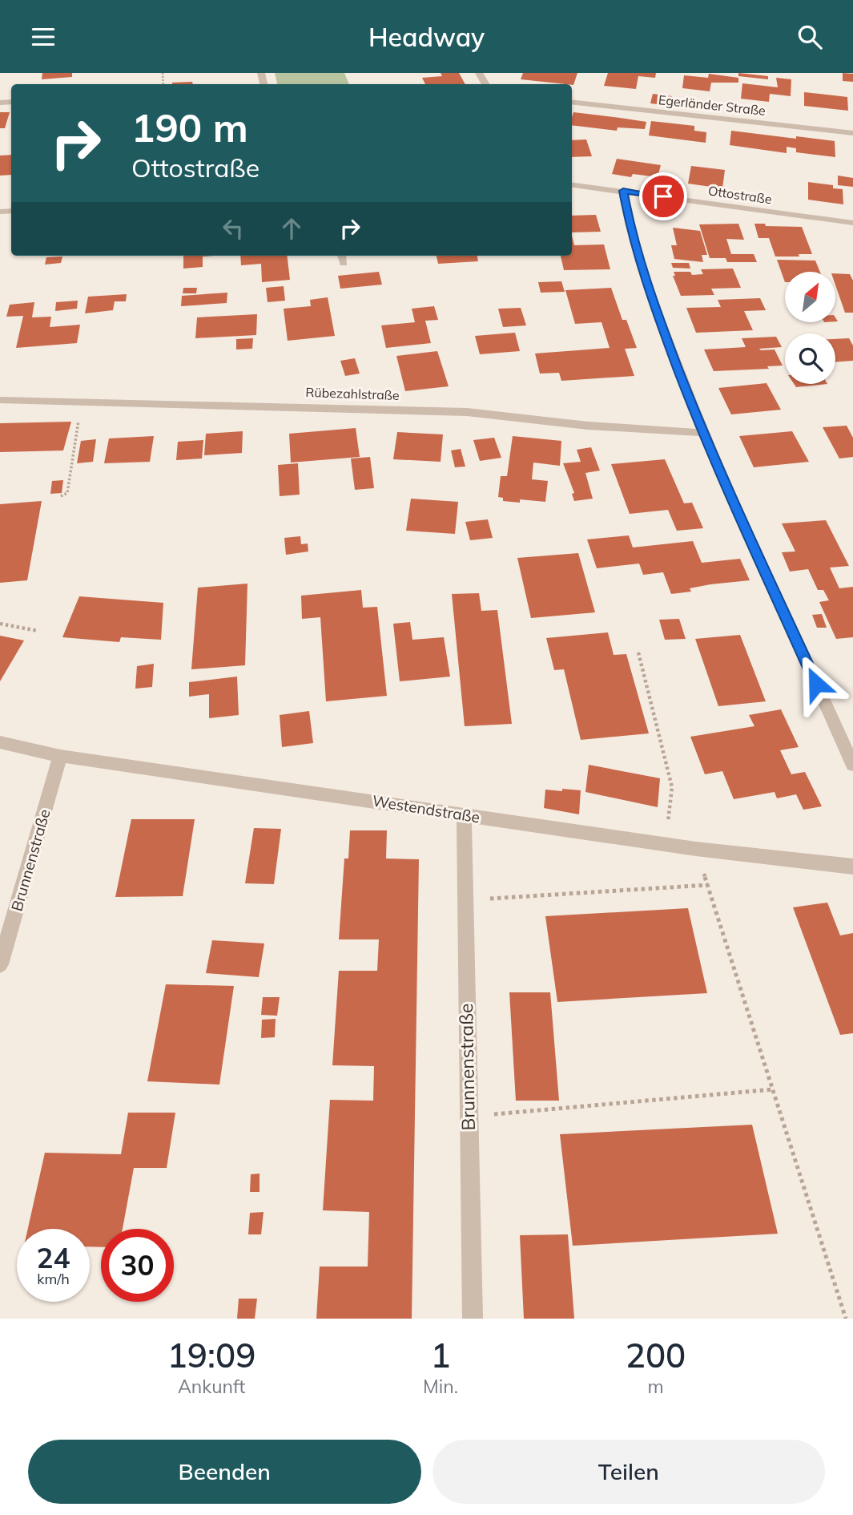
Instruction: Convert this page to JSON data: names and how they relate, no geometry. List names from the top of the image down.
{
  "streets": {
    "street": [
      "Egerländer Straße",
      "Ottostraße",
      "Rübezahlstraße",
      "Westendstraße",
      "Brunnenstraße"
    ]
  },
  "crossings": [
    ["Westendstraße", "Brunnenstraße"]
  ],
  "north": "top right",
  "page": {
    "header": "Headway",
    "turn": ["190 m", "Ottostraße"],
    "speed": "24 km/h",
    "limit": "30",
    "eta": [
      "19:09",
      "Ankunft",
      "1",
      "Min.",
      "200",
      "m"
    ],
    "buttons": ["Beenden", "Teilen"]
  }
}
